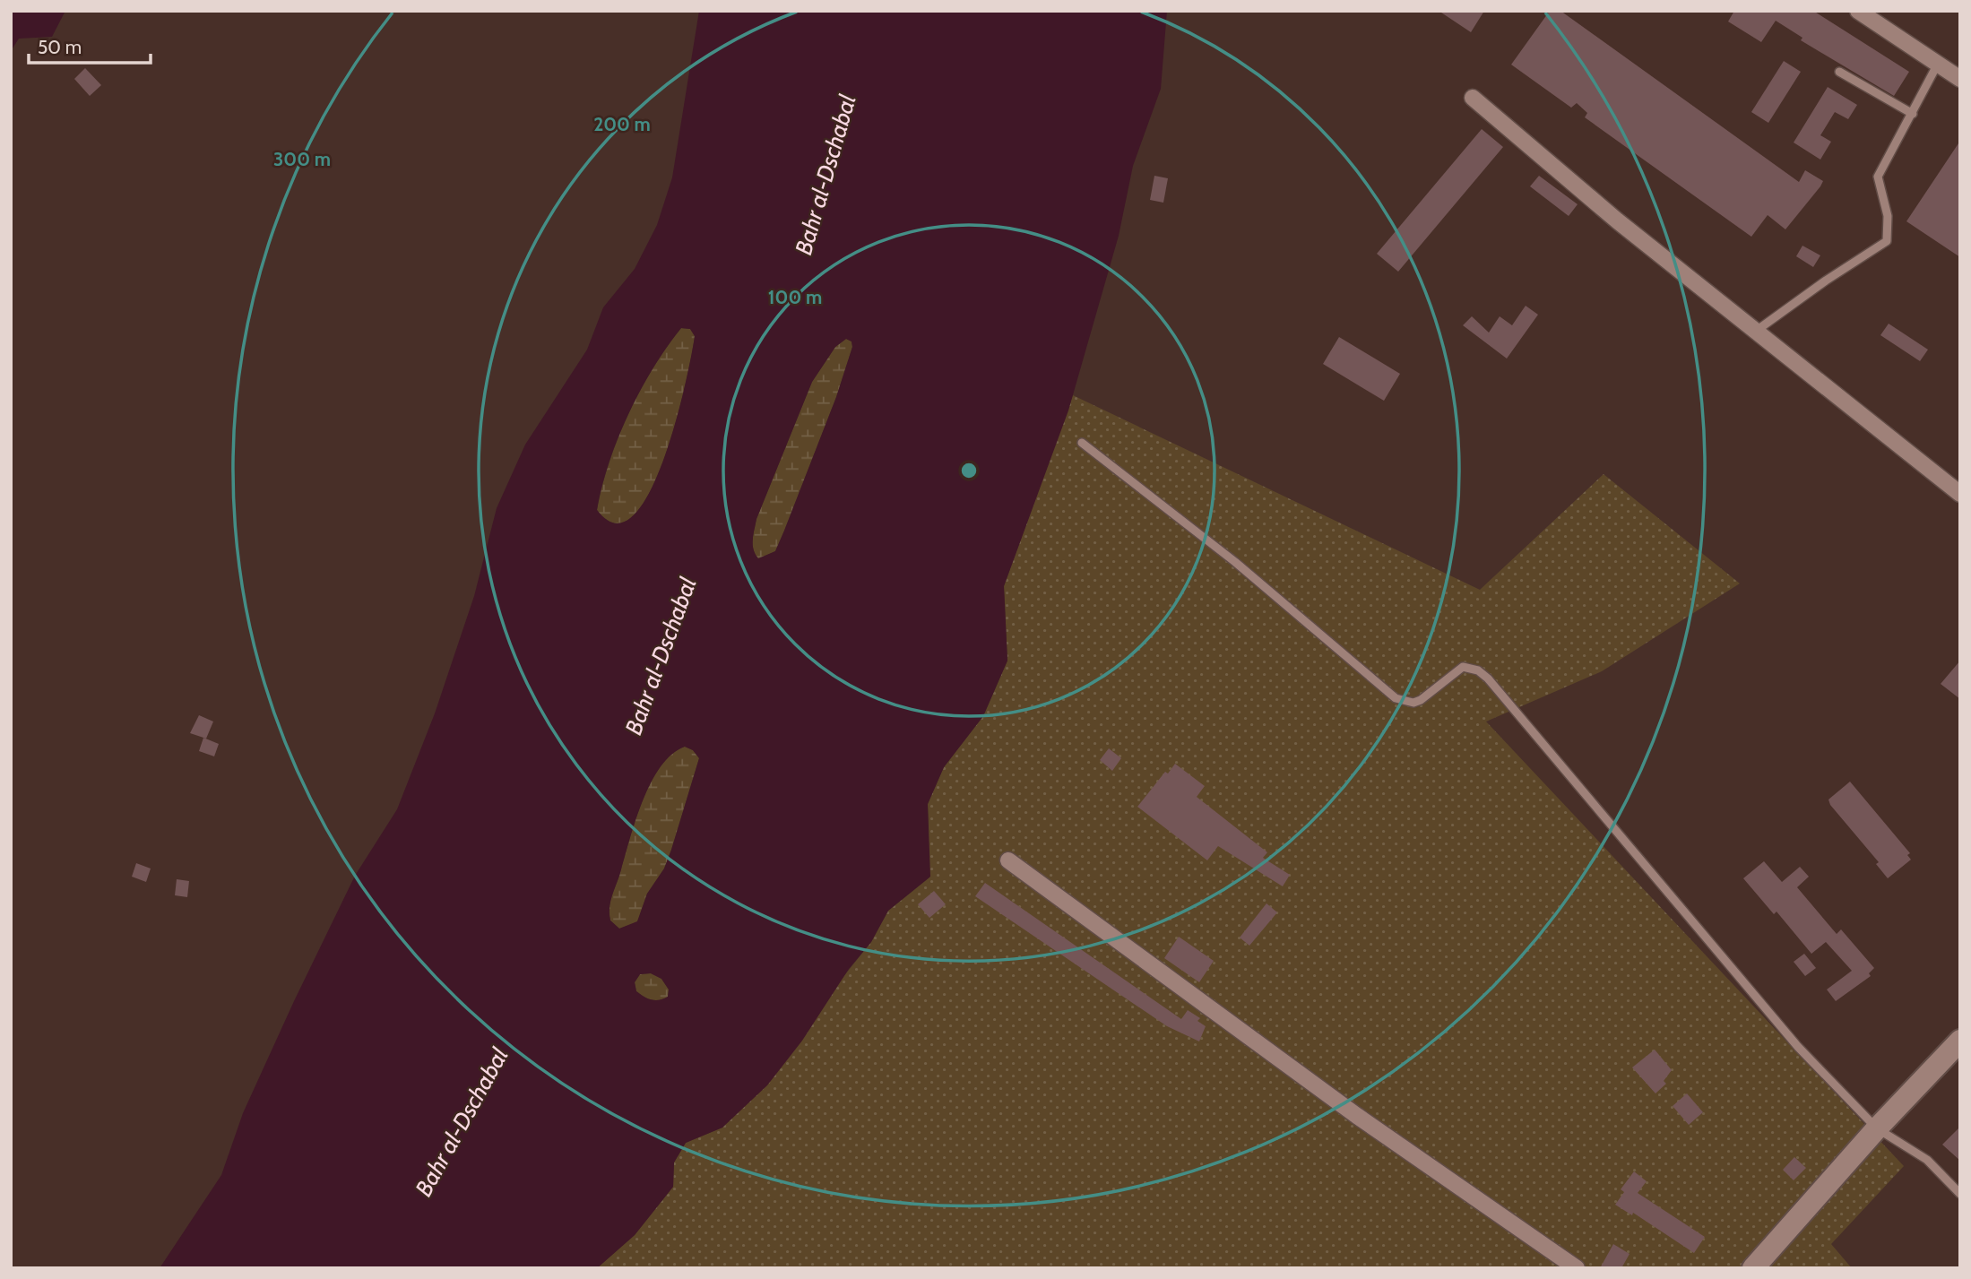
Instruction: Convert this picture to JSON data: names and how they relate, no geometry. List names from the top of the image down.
{
  "water": ["Bahr al-Dschabal"],
  "scale_bar": "50 m",
  "rings": ["200 m", "300 m", "100 m"]
}
